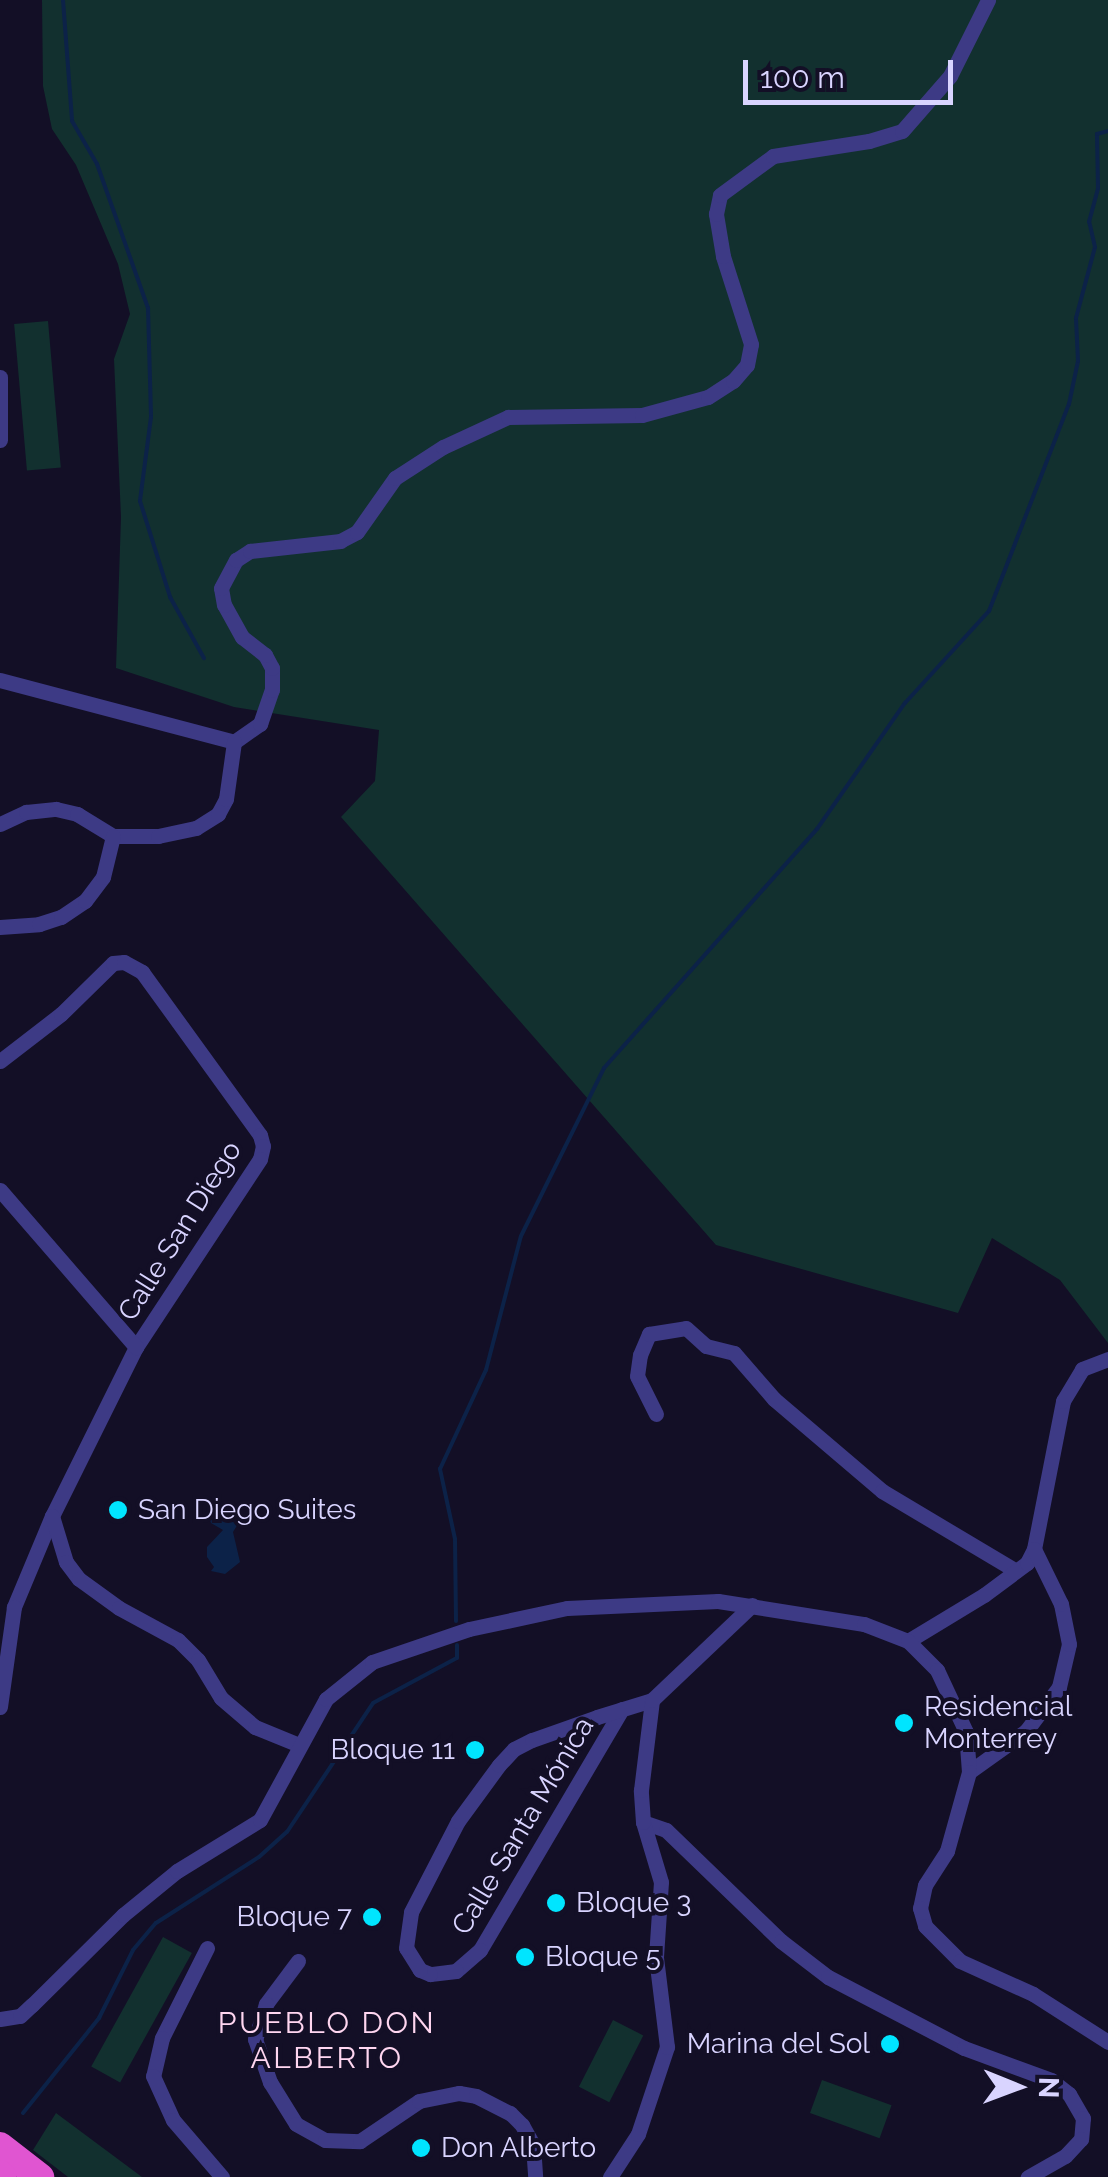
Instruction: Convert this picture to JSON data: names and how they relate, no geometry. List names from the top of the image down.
{
  "streets": {
    "street": ["Calle San Diego", "Calle Santa Mónica"]
  },
  "districts": ["PUEBLO DON ALBERTO"],
  "places": [
    "San Diego Suites",
    "Residencial Monterrey",
    "Bloque 11",
    "Bloque 3",
    "Bloque 7",
    "Bloque 5",
    "Marina del Sol",
    "Don Alberto"
  ],
  "scale_bar": "100 m",
  "north": "right"
}
